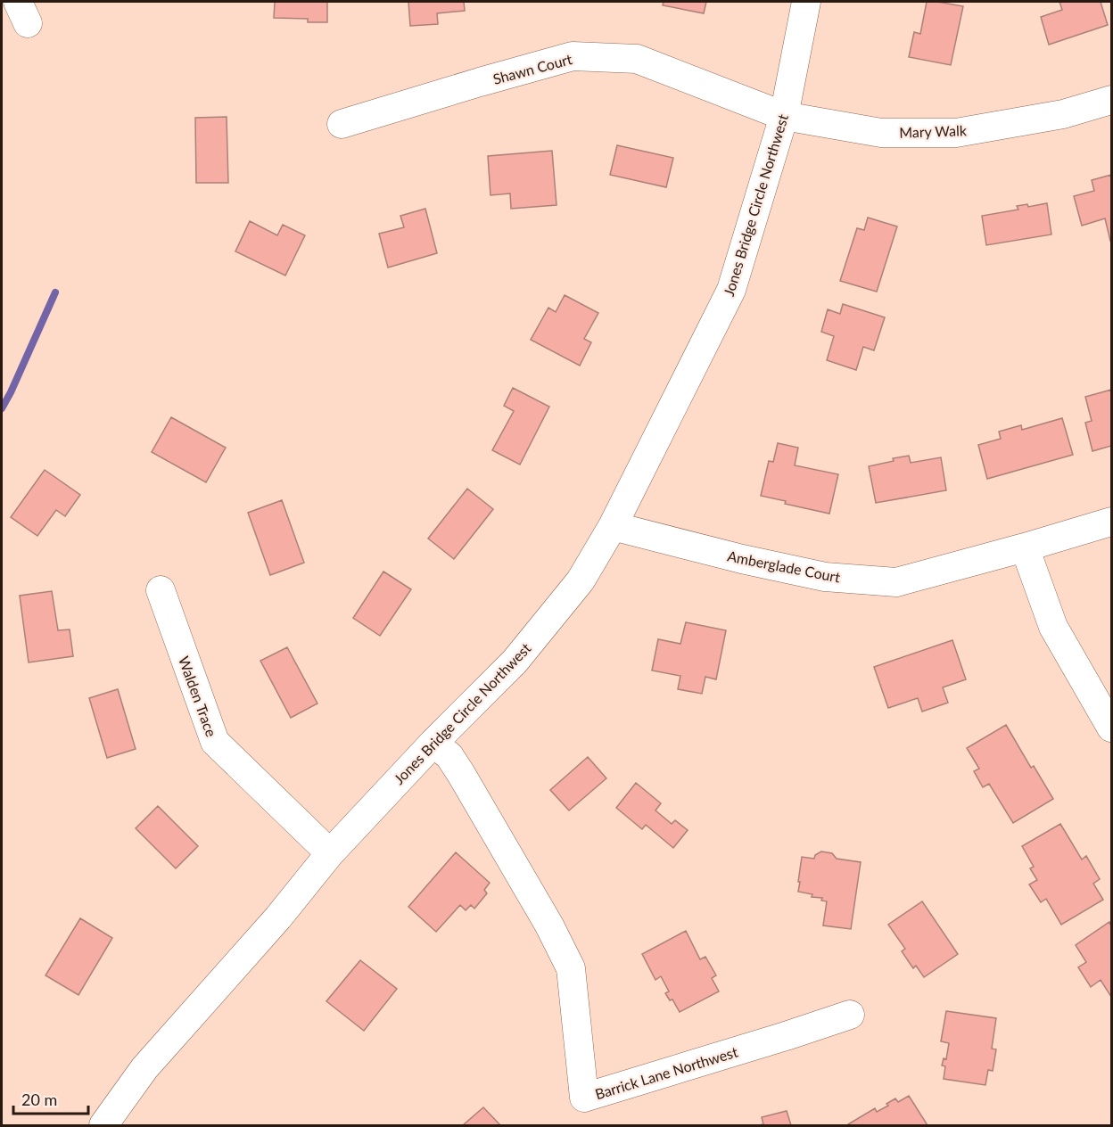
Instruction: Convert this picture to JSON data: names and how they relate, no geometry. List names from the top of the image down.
{
  "streets": {
    "street": [
      "Shawn Court",
      "Mary Walk",
      "Jones Bridge Circle Northwest",
      "Amberglade Court",
      "Walden Trace",
      "Barrick Lane Northwest"
    ]
  },
  "crossings": [
    ["Shawn Court", "Mary Walk"],
    ["Shawn Court", "Jones Bridge Circle Northwest"],
    ["Mary Walk", "Jones Bridge Circle Northwest"],
    ["Jones Bridge Circle Northwest", "Amberglade Court"],
    ["Jones Bridge Circle Northwest", "Walden Trace"],
    ["Jones Bridge Circle Northwest", "Barrick Lane Northwest"]
  ],
  "scale_bar": "20 m"
}
